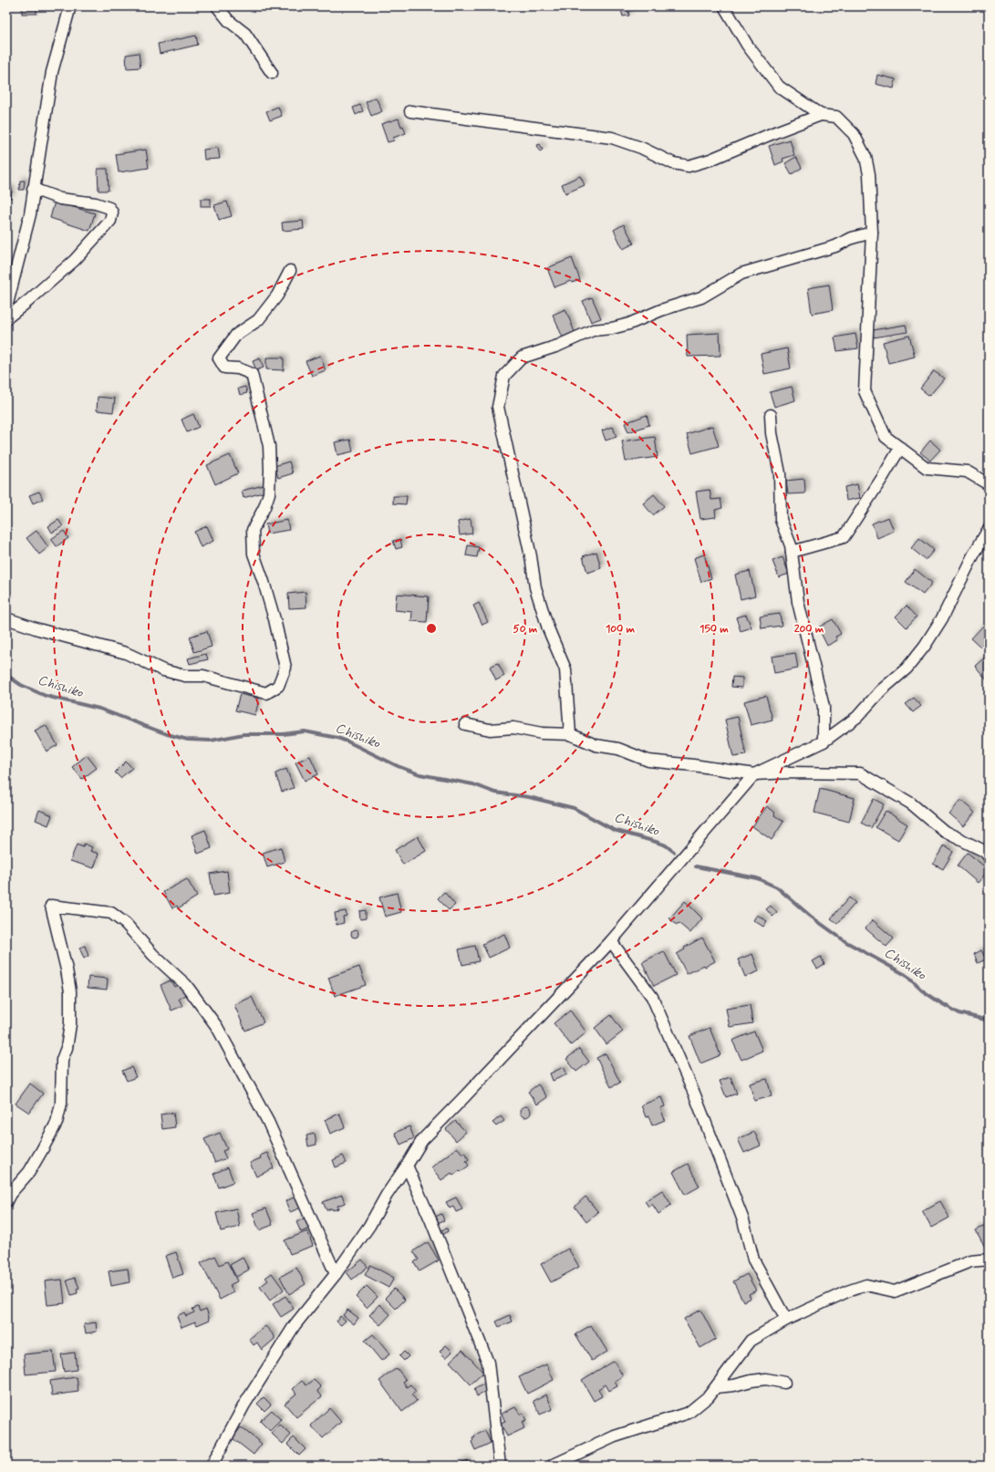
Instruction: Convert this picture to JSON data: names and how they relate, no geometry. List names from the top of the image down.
{
  "water": ["Chishiko"],
  "rings": [
    "50 m",
    "100 m",
    "150 m",
    "200 m"
  ]
}
